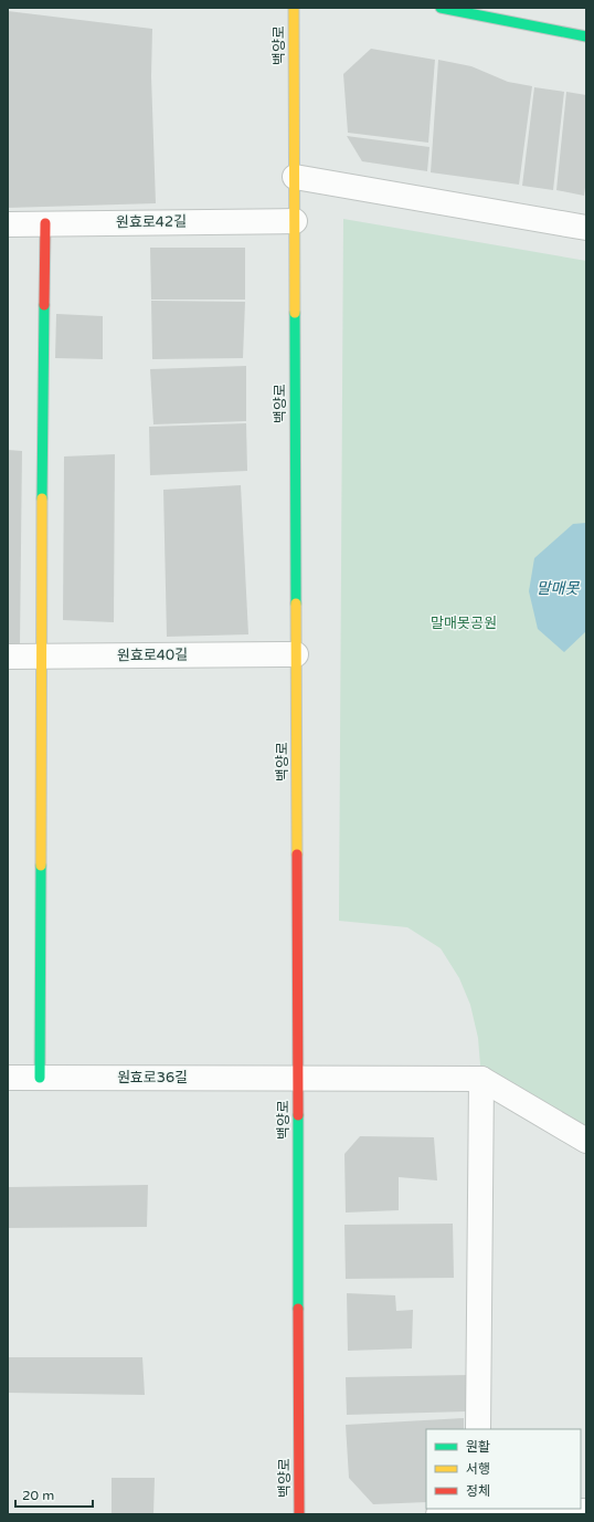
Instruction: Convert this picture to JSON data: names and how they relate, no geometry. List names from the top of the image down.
{
  "streets": {
    "street": [
      "백양로",
      "원효로42길",
      "원효로40길",
      "원효로36길"
    ]
  },
  "crossings": [
    ["백양로", "원효로42길"],
    ["백양로", "원효로40길"],
    ["백양로", "원효로36길"]
  ],
  "water": ["말매못"],
  "parks": ["말매못공원"],
  "legend": ["원활", "서행", "정체"],
  "scale_bar": "20 m"
}
